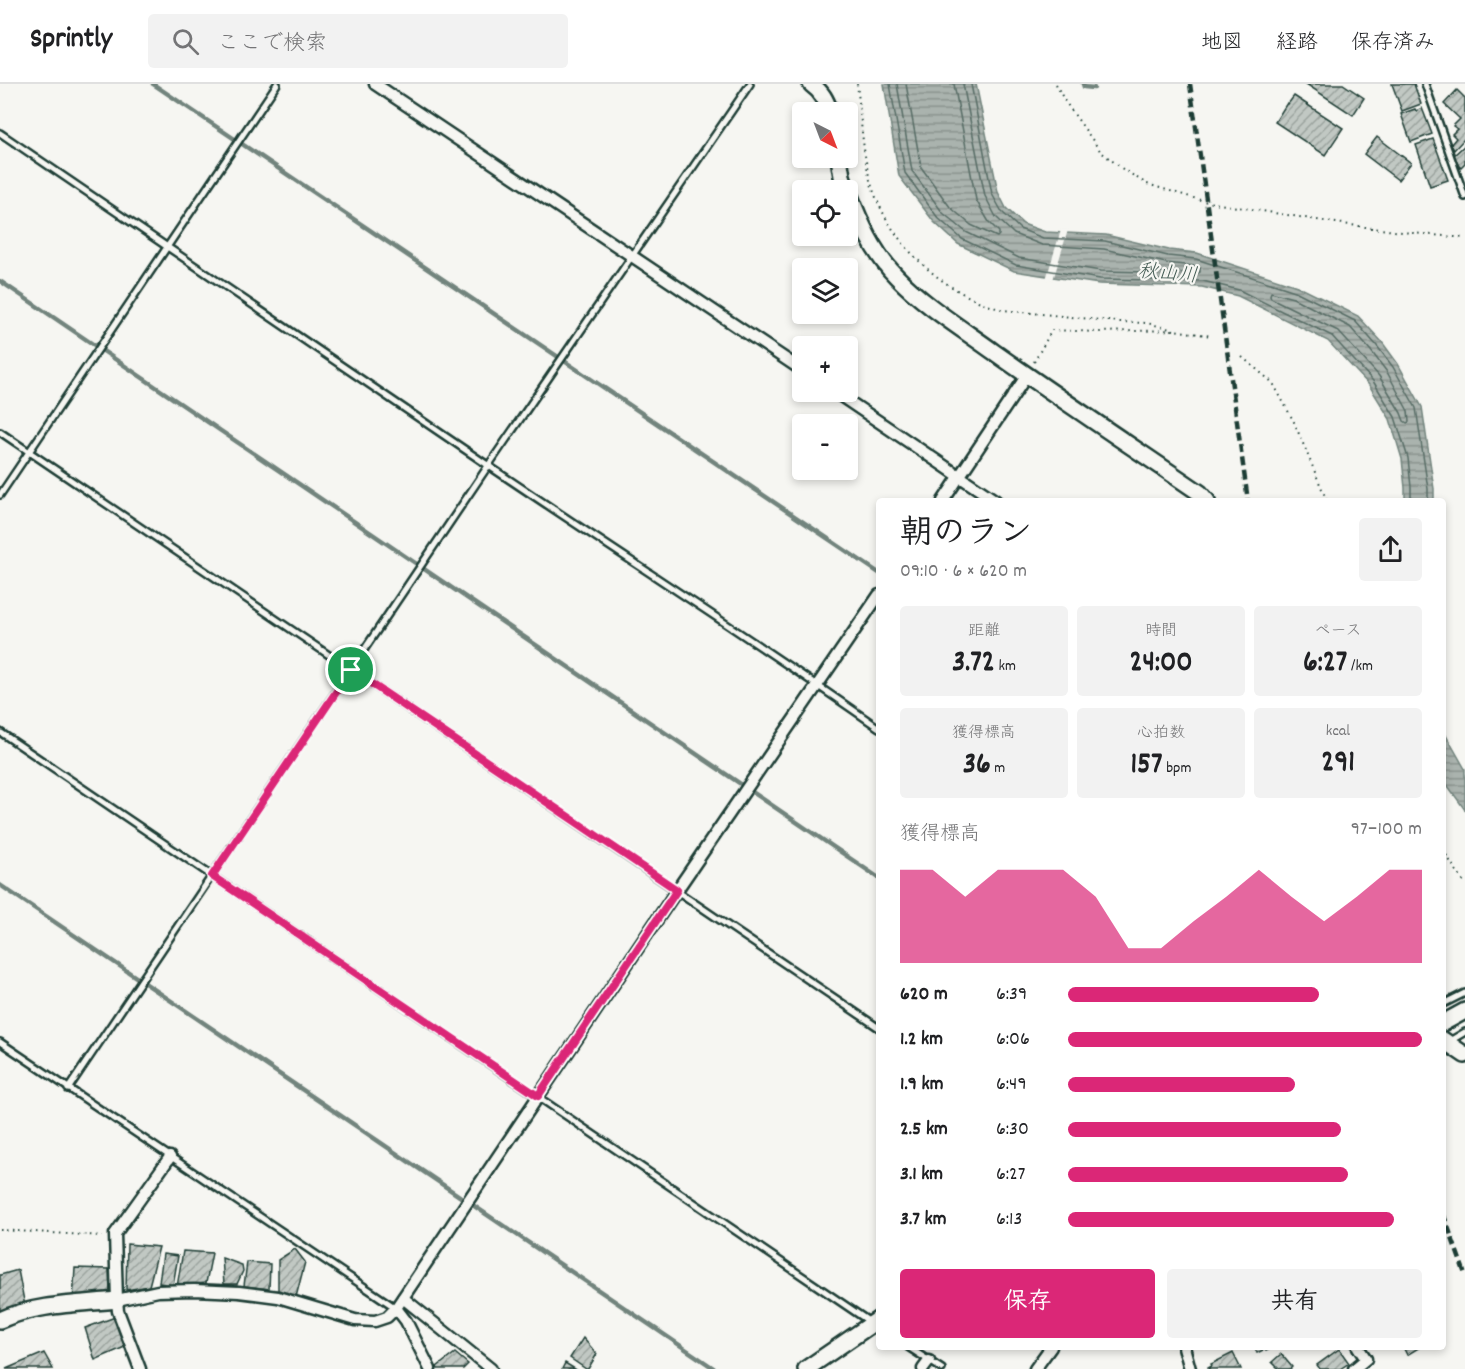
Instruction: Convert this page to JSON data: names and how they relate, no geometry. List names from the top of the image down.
{
  "water": ["秋山川"],
  "north": "bottom right",
  "page": {
    "header": "Sprintly",
    "search": "ここで検索",
    "nav": ["地図", "経路", "保存済み"],
    "map_buttons": ["+", "−"],
    "heading": ["朝のラン", "09:10 · 6 × 620 m"],
    "stats": [
      ["距離", "3.72 km"],
      ["時間", "24:00"],
      ["ペース", "6:27 /km"],
      ["獲得標高", "36 m"],
      ["心拍数", "157 bpm"],
      ["kcal", "291"]
    ],
    "chart": ["獲得標高", "97–100 m"],
    "list": [
      {
        "name": "620 m",
        "note": "6:39"
      },
      {
        "name": "1.2 km",
        "note": "6:06"
      },
      {
        "name": "1.9 km",
        "note": "6:49"
      },
      {
        "name": "2.5 km",
        "note": "6:30"
      },
      {
        "name": "3.1 km",
        "note": "6:27"
      },
      {
        "name": "3.7 km",
        "note": "6:13"
      }
    ],
    "buttons": ["保存", "共有"]
  }
}
